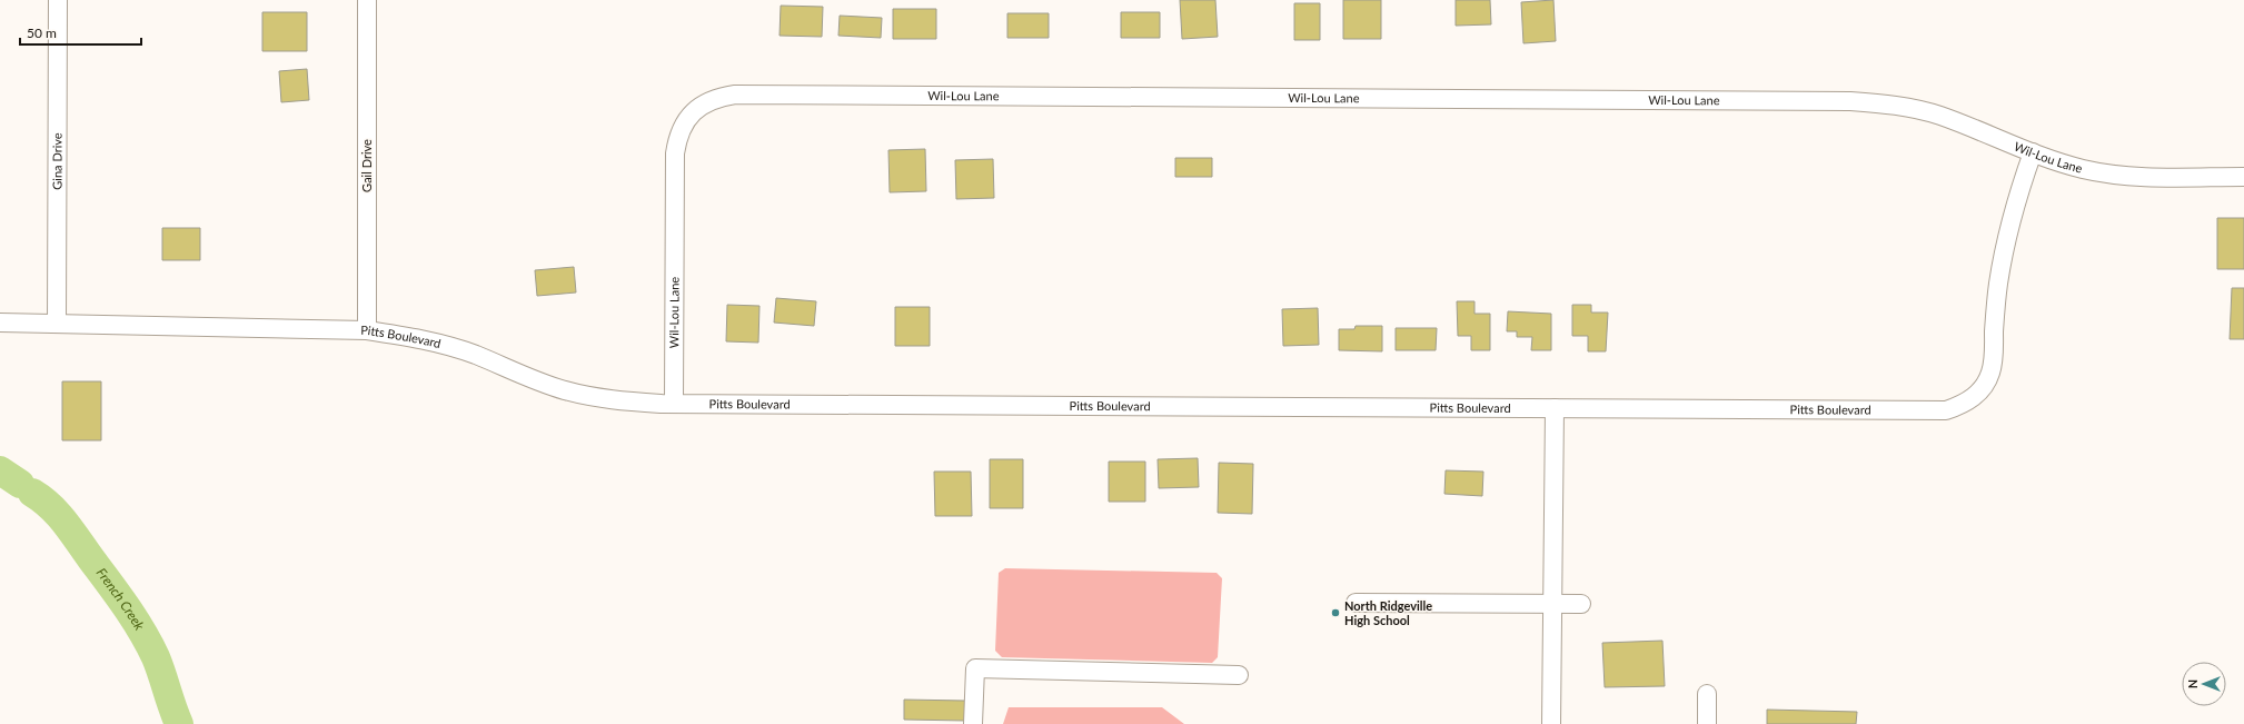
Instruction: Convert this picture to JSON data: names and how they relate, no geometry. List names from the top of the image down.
{
  "streets": {
    "street": [
      "Wil-Lou Lane",
      "Gina Drive",
      "Gail Drive",
      "Pitts Boulevard"
    ]
  },
  "crossings": [
    ["Wil-Lou Lane", "Pitts Boulevard"],
    ["Gina Drive", "Pitts Boulevard"],
    ["Gail Drive", "Pitts Boulevard"]
  ],
  "water": ["French Creek"],
  "places": ["North Ridgeville High School"],
  "scale_bar": "50 m",
  "north": "left"
}
